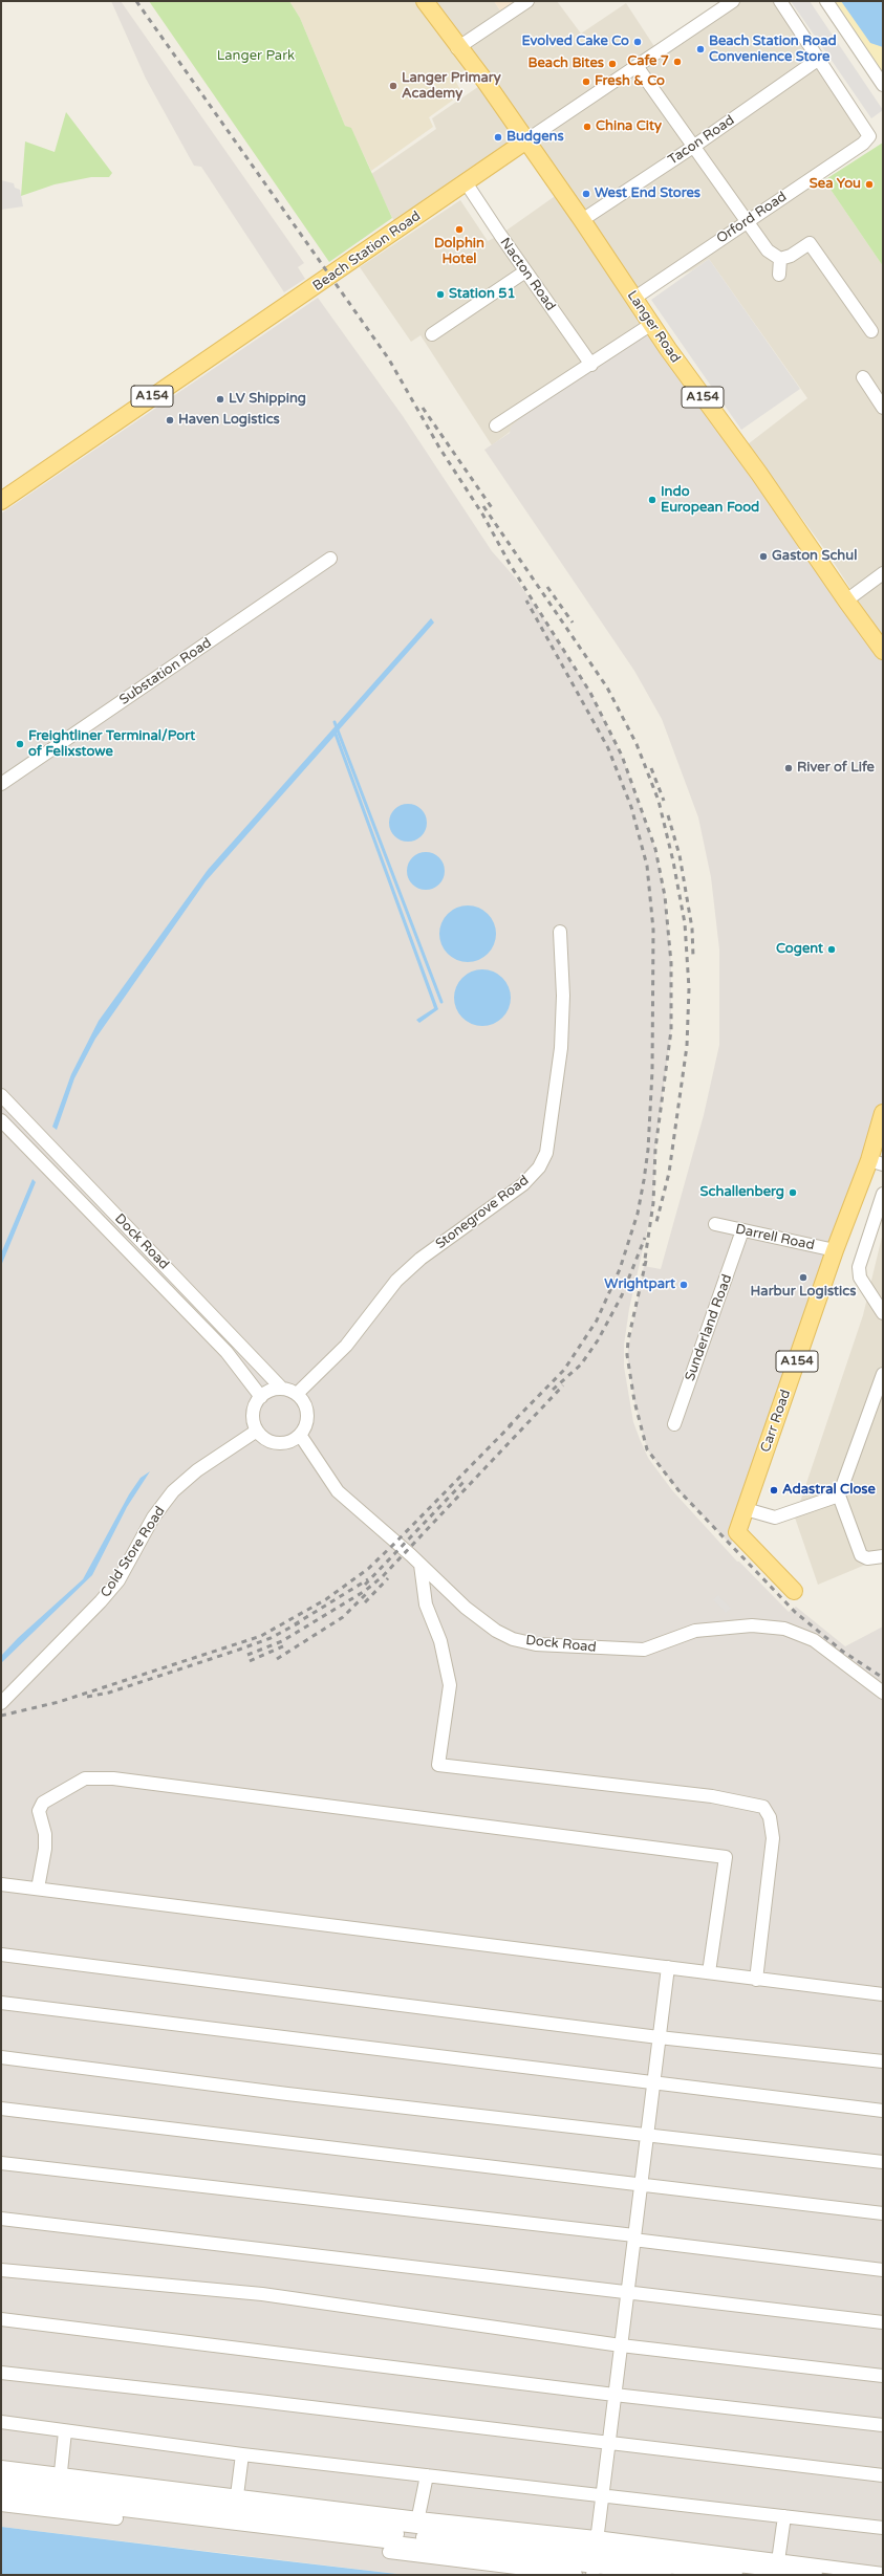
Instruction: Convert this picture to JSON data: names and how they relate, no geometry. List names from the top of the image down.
{
  "streets": {
    "main road": [
      "Beach Station Road",
      "Langer Road",
      "A154",
      "Carr Road"
    ],
    "street": [
      "Tacon Road",
      "Orford Road",
      "Nacton Road",
      "Substation Road",
      "Stonegrove Road",
      "Darrell Road",
      "Dock Road",
      "Sunderland Road",
      "Cold Store Road"
    ]
  },
  "crossings": [
    ["Tacon Road", "Orford Road"],
    ["Tacon Road", "Langer Road"],
    ["Orford Road", "Langer Road"],
    ["Beach Station Road", "Nacton Road"],
    ["Beach Station Road", "Langer Road"],
    ["Stonegrove Road", "Dock Road"],
    ["Stonegrove Road", "Cold Store Road"],
    ["Darrell Road", "Sunderland Road"],
    ["Darrell Road", "Carr Road"],
    ["Dock Road", "Cold Store Road"]
  ],
  "parks": ["Langer Park"],
  "places": [
    "Evolved Cake Co",
    "Beach Station Road Convenience Store",
    "Cafe 7",
    "Beach Bites",
    "Fresh & Co",
    "Langer Primary Academy",
    "China City",
    "Budgens",
    "Sea You",
    "West End Stores",
    "Dolphin Hotel",
    "Station 51",
    "LV Shipping",
    "Haven Logistics",
    "Indo European Food",
    "Gaston Schul",
    "Freightliner Terminal/Port of Felixstowe",
    "River of Life",
    "Cogent",
    "Schallenberg",
    "Harbur Logistics",
    "Wrightpart",
    "Adastral Close"
  ]
}
